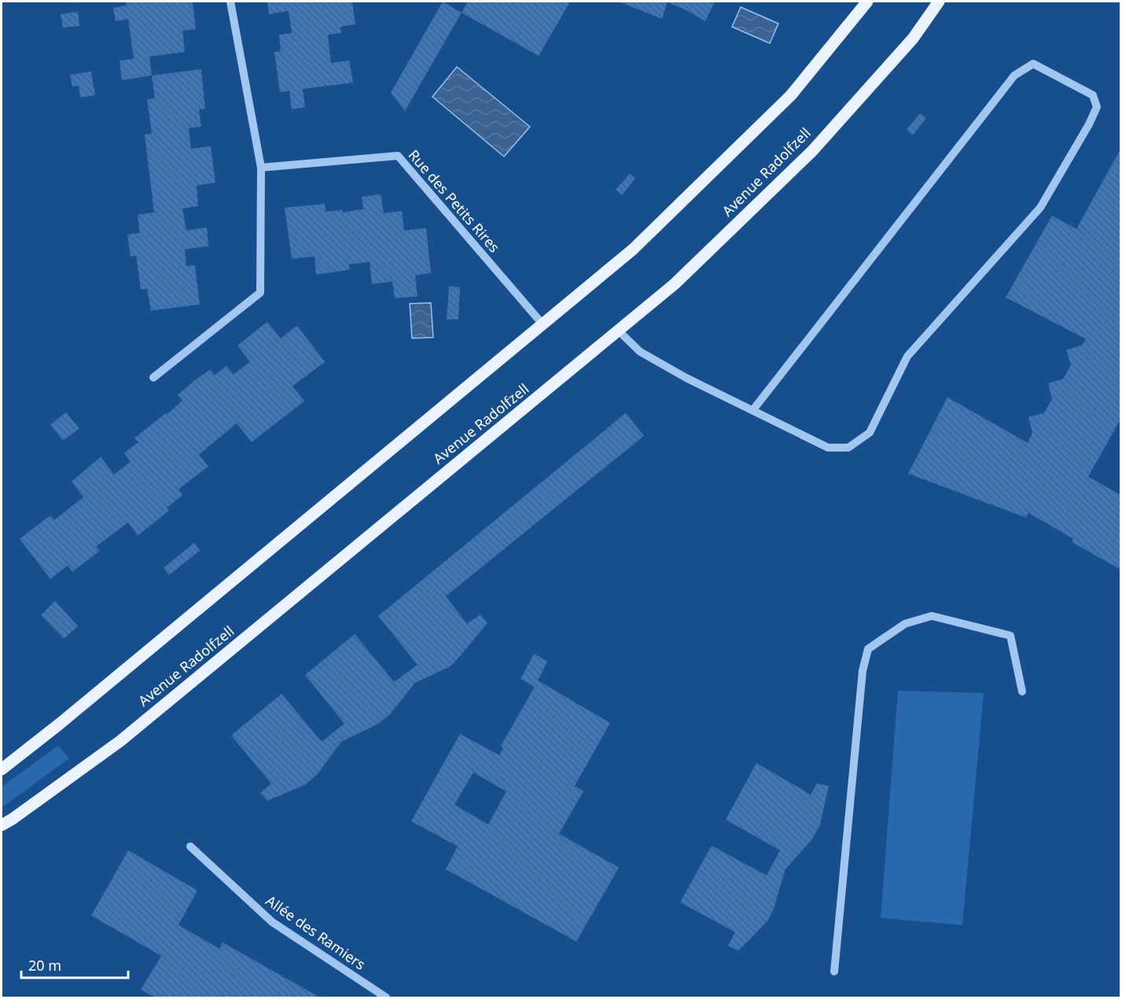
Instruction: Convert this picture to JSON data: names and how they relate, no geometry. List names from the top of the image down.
{
  "streets": {
    "main road": ["Avenue Radolfzell"],
    "street": ["Rue des Petits Rires", "Allée des Ramiers"]
  },
  "scale_bar": "20 m"
}
